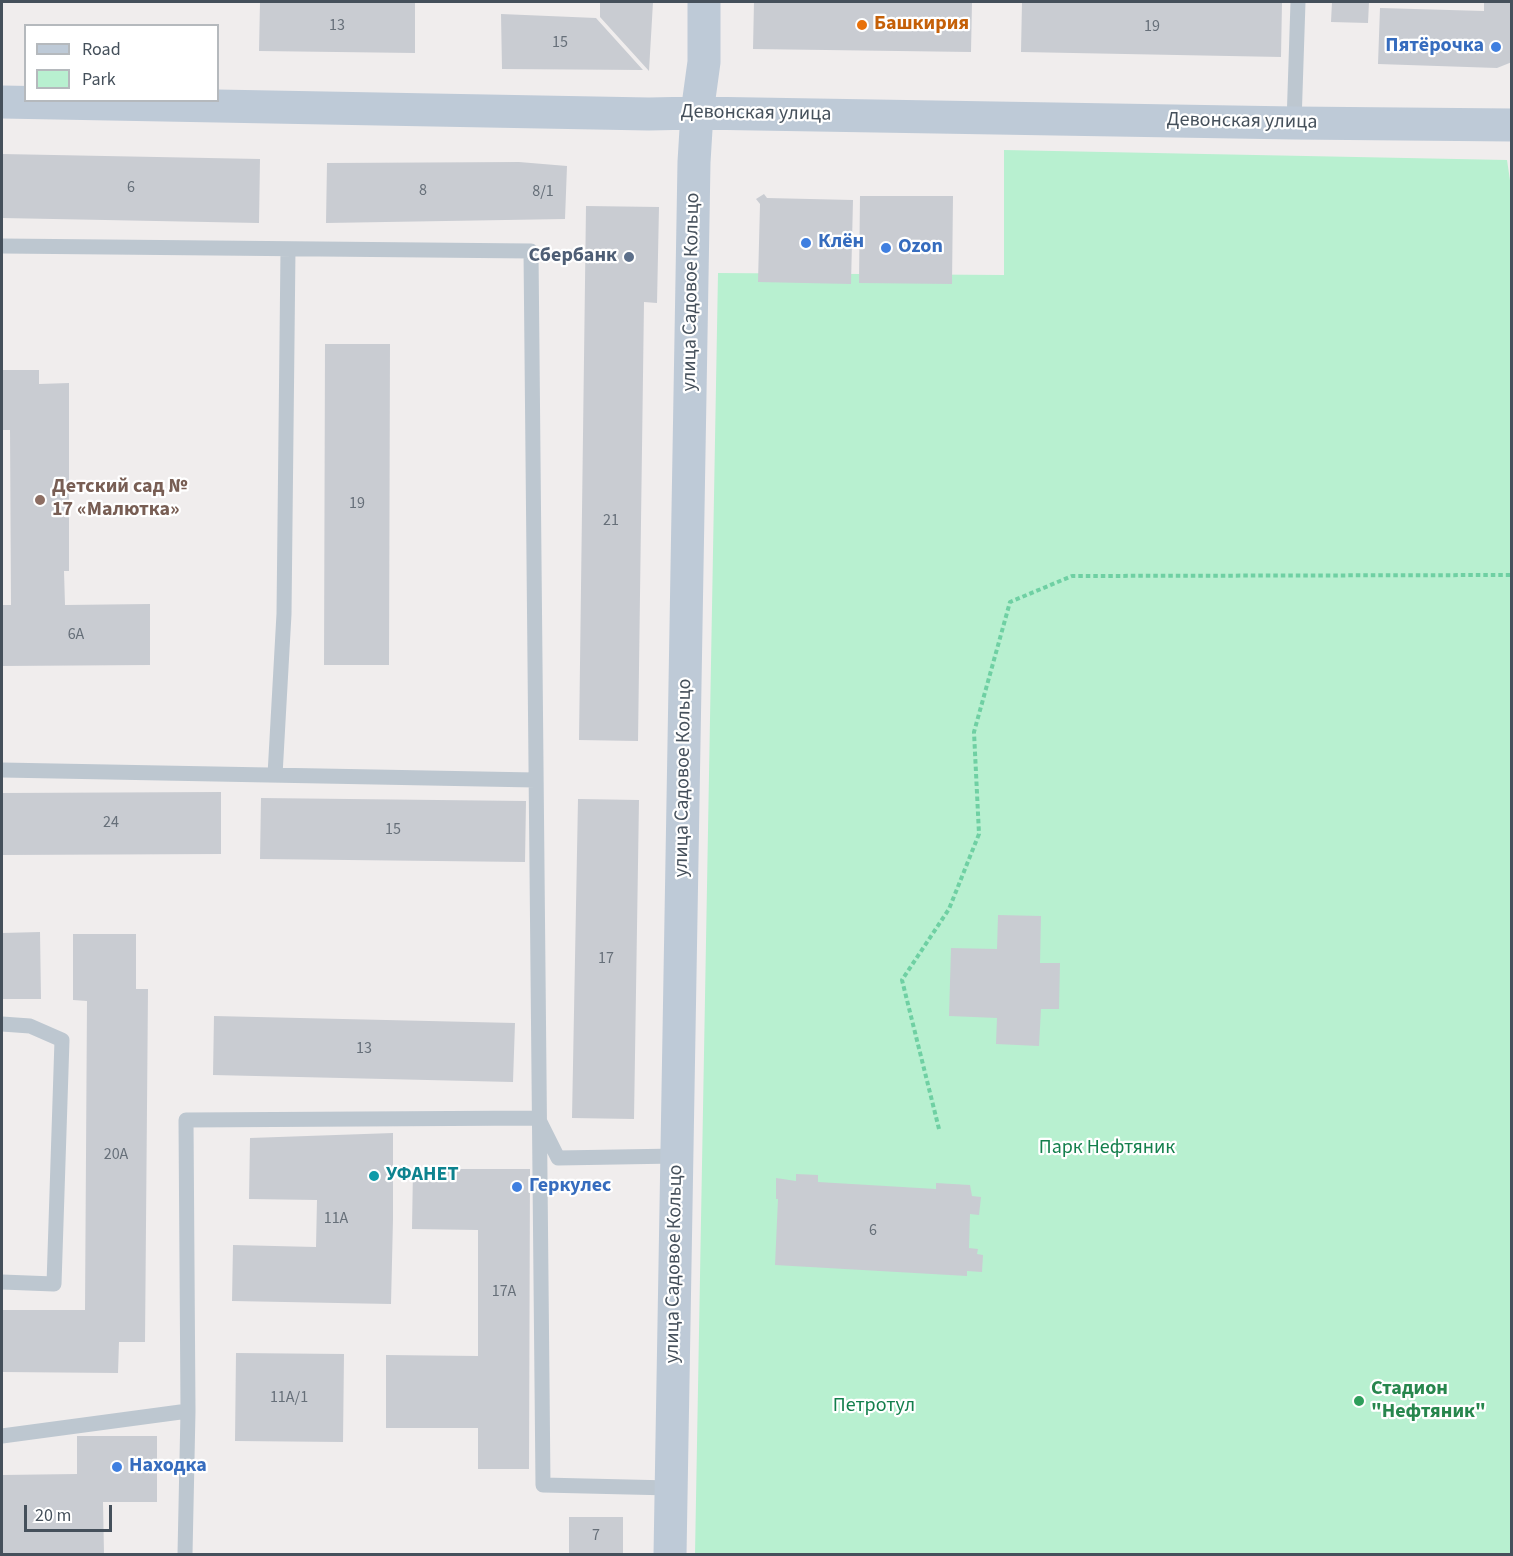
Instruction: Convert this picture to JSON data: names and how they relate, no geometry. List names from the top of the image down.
{
  "streets": {
    "main road": ["Девонская улица", "улица Садовое Кольцо"]
  },
  "crossings": [
    ["Девонская улица", "улица Садовое Кольцо"]
  ],
  "parks": ["Парк Нефтяник", "Петротул"],
  "places": [
    "Башкирия",
    "Пятёрочка",
    "Клён",
    "Ozon",
    "Сбербанк",
    "Детский сад № 17 «Малютка»",
    "УФАНЕТ",
    "Геркулес",
    "Стадион \"Нефтяник\"",
    "Находка"
  ],
  "house_numbers": [
    "13",
    "19",
    "15",
    "6",
    "8",
    "8/1",
    "19",
    "21",
    "6А",
    "24",
    "15",
    "17",
    "13",
    "20А",
    "11А",
    "6",
    "17А",
    "11А/1",
    "7"
  ],
  "legend": ["Road", "Park"],
  "scale_bar": "20 m"
}
